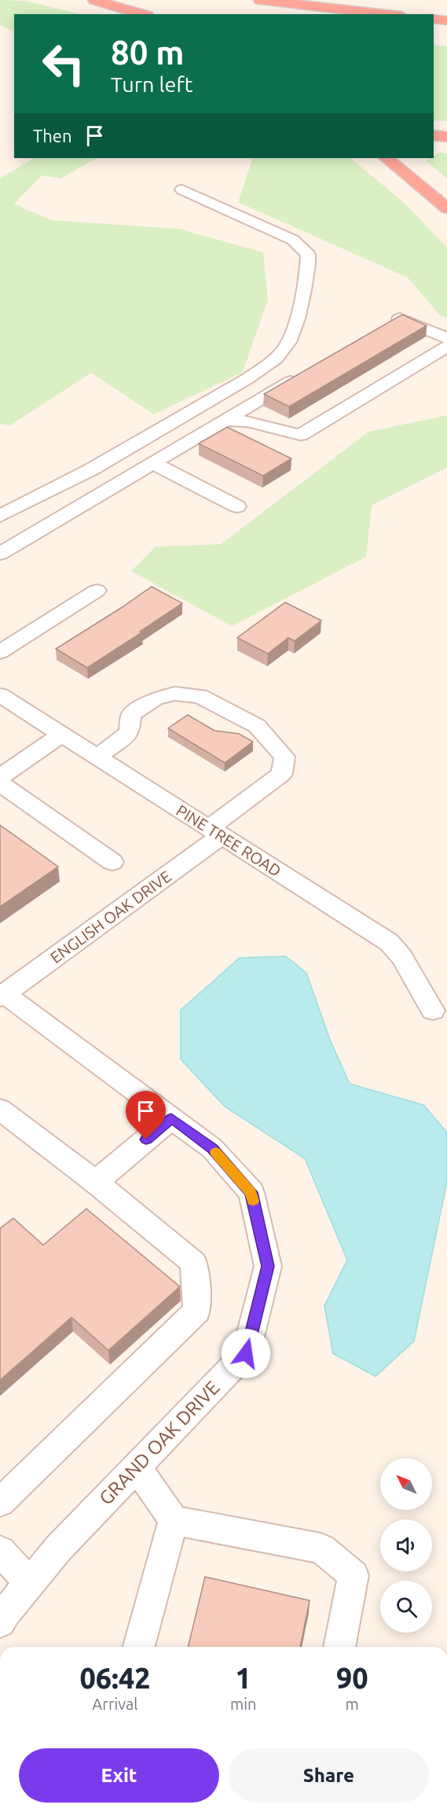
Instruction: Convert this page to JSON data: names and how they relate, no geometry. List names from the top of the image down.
{
  "streets": {
    "street": ["PINE TREE ROAD", "ENGLISH OAK DRIVE", "GRAND OAK DRIVE"]
  },
  "crossings": [
    ["PINE TREE ROAD", "ENGLISH OAK DRIVE"],
    ["ENGLISH OAK DRIVE", "GRAND OAK DRIVE"]
  ],
  "north": "top left",
  "page": {
    "turn": ["80 m", "Turn left"],
    "then": "Then",
    "eta": [
      "06:42",
      "Arrival",
      "1",
      "min",
      "90",
      "m"
    ],
    "buttons": ["Exit", "Share"]
  }
}
